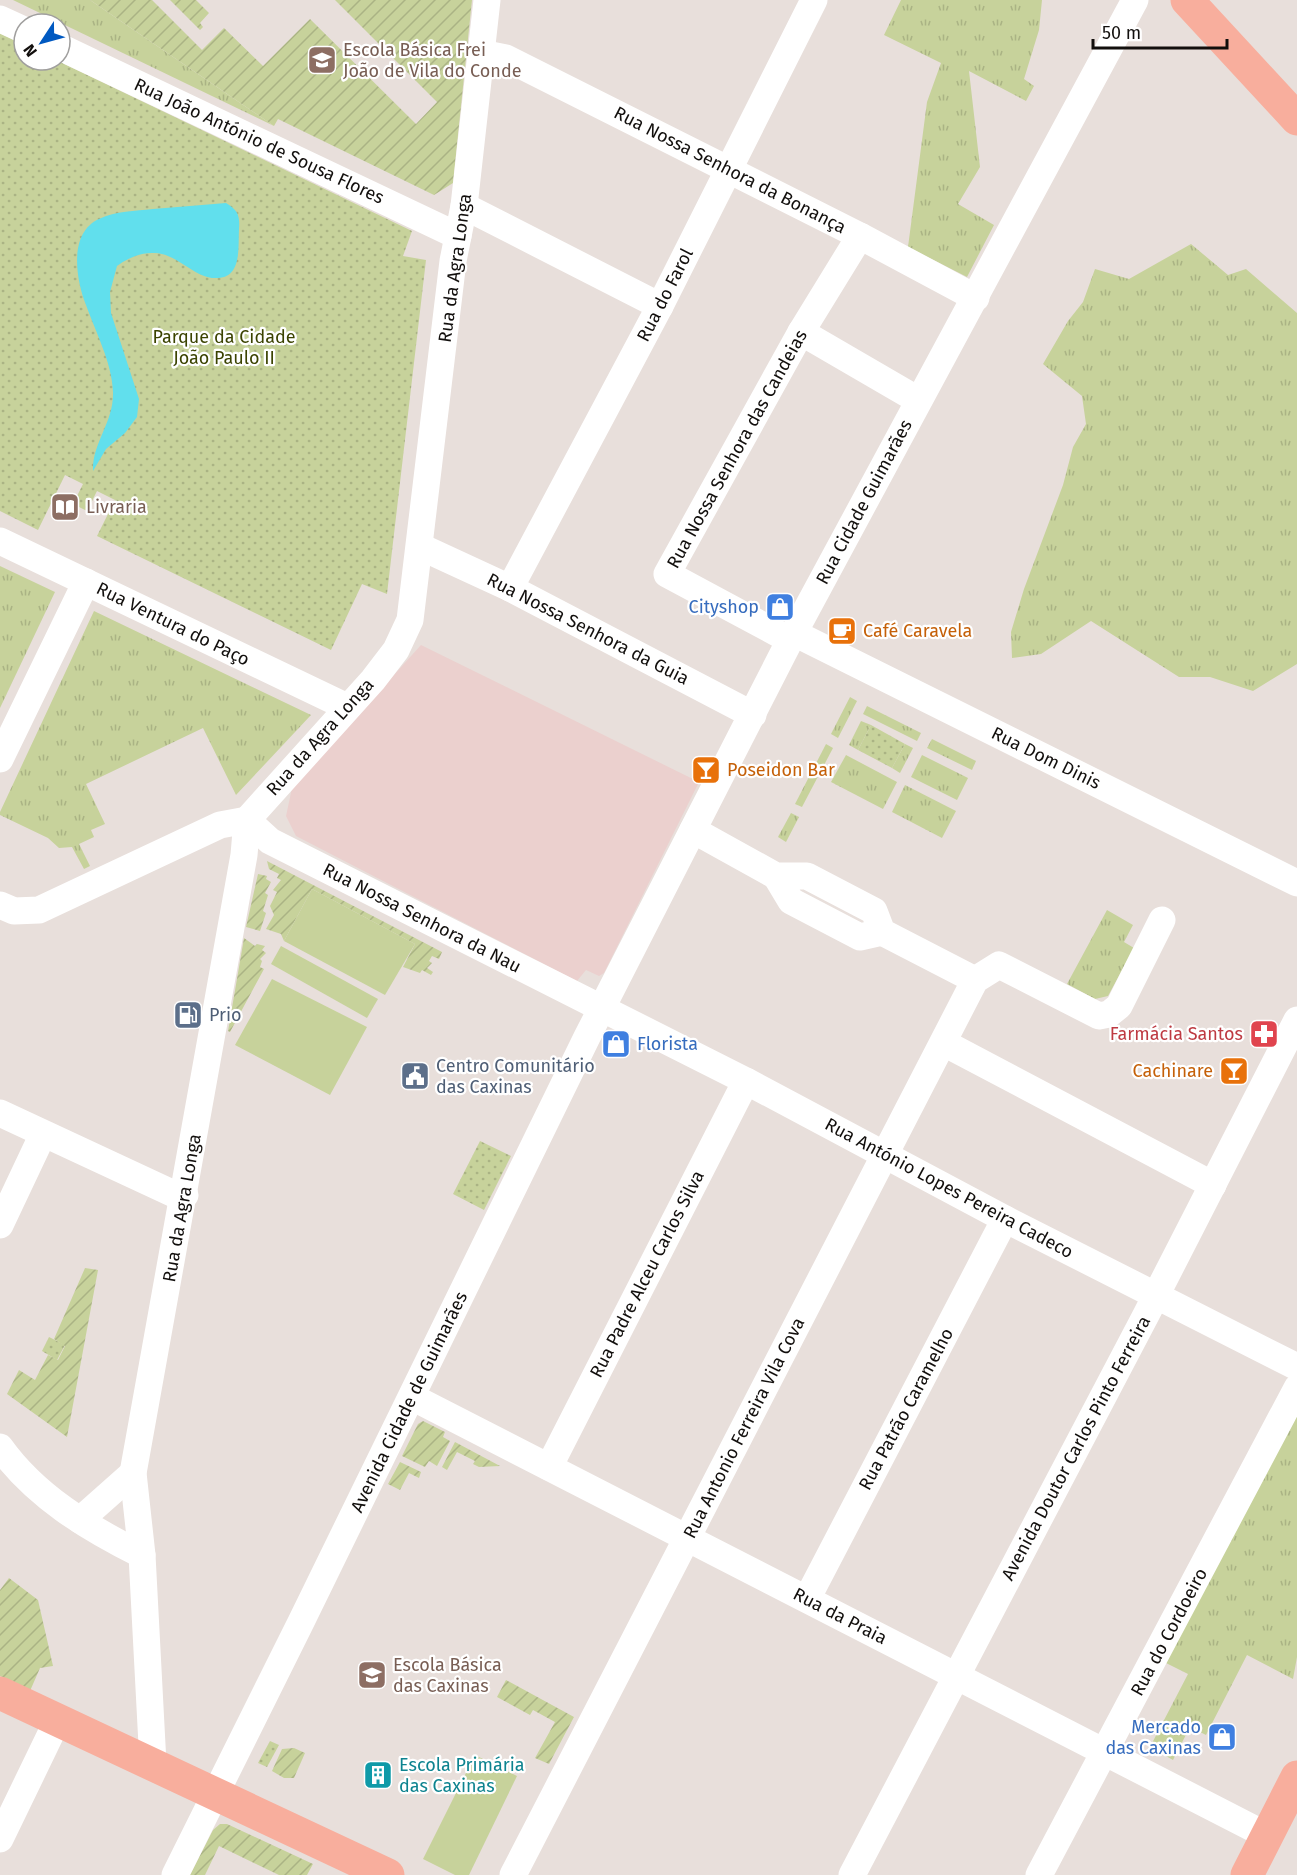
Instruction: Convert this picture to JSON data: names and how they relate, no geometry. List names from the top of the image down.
{
  "streets": {
    "street": [
      "Rua João António de Sousa Flores",
      "Rua Nossa Senhora da Bonança",
      "Rua da Agra Longa",
      "Rua do Farol",
      "Rua Nossa Senhora das Candeias",
      "Rua Cidade Guimarães",
      "Rua Ventura do Paço",
      "Rua Nossa Senhora da Guia",
      "Rua Dom Dinis",
      "Rua Nossa Senhora da Nau",
      "Rua António Lopes Pereira Cadeco",
      "Rua Padre Alceu Carlos Silva",
      "Avenida Cidade de Guimarães",
      "Rua Patrão Caramelho",
      "Rua Antonio Ferreira Vila Cova",
      "Avenida Doutor Carlos Pinto Ferreira",
      "Rua da Praia",
      "Rua do Cordoeiro"
    ]
  },
  "crossings": [
    ["Rua João António de Sousa Flores", "Rua da Agra Longa"],
    ["Rua Nossa Senhora da Bonança", "Rua da Agra Longa"],
    ["Rua Nossa Senhora da Bonança", "Rua do Farol"],
    ["Rua Nossa Senhora da Bonança", "Rua Nossa Senhora das Candeias"],
    ["Rua Nossa Senhora da Bonança", "Rua Cidade Guimarães"],
    ["Rua da Agra Longa", "Rua Ventura do Paço"],
    ["Rua da Agra Longa", "Rua Nossa Senhora da Guia"],
    ["Rua da Agra Longa", "Rua Nossa Senhora da Nau"],
    ["Rua do Farol", "Rua Nossa Senhora da Guia"],
    ["Rua Nossa Senhora das Candeias", "Rua Cidade Guimarães"],
    ["Rua Nossa Senhora das Candeias", "Rua Dom Dinis"],
    ["Rua Cidade Guimarães", "Rua Nossa Senhora da Guia"],
    ["Rua Cidade Guimarães", "Rua Dom Dinis"],
    ["Rua Cidade Guimarães", "Rua Nossa Senhora da Nau"],
    ["Rua Cidade Guimarães", "Rua António Lopes Pereira Cadeco"],
    ["Rua Cidade Guimarães", "Avenida Cidade de Guimarães"],
    ["Rua Nossa Senhora da Nau", "Rua António Lopes Pereira Cadeco"],
    ["Rua Nossa Senhora da Nau", "Avenida Cidade de Guimarães"],
    ["Rua António Lopes Pereira Cadeco", "Rua Padre Alceu Carlos Silva"],
    ["Rua António Lopes Pereira Cadeco", "Avenida Cidade de Guimarães"],
    ["Rua António Lopes Pereira Cadeco", "Rua Patrão Caramelho"],
    ["Rua António Lopes Pereira Cadeco", "Rua Antonio Ferreira Vila Cova"],
    ["Rua António Lopes Pereira Cadeco", "Avenida Doutor Carlos Pinto Ferreira"],
    ["Rua Padre Alceu Carlos Silva", "Rua da Praia"],
    ["Avenida Cidade de Guimarães", "Rua da Praia"],
    ["Rua Patrão Caramelho", "Rua da Praia"],
    ["Rua Antonio Ferreira Vila Cova", "Rua da Praia"],
    ["Avenida Doutor Carlos Pinto Ferreira", "Rua da Praia"],
    ["Rua da Praia", "Rua do Cordoeiro"]
  ],
  "parks": ["Parque da Cidade João Paulo II"],
  "places": {
    "school or university": ["Escola Básica Frei João de Vila do Conde", "Escola Básica das Caxinas"],
    "library": ["Livraria"],
    "shop": ["Cityshop", "Florista", "Mercado das Caxinas"],
    "cafe": ["Café Caravela"],
    "bar": ["Poseidon Bar", "Cachinare"],
    "fuel station": ["Prio"],
    "pharmacy": ["Farmácia Santos"],
    "public building": ["Centro Comunitário das Caxinas"],
    "building": ["Escola Primária das Caxinas"]
  },
  "scale_bar": "50 m",
  "north": "bottom left"
}
